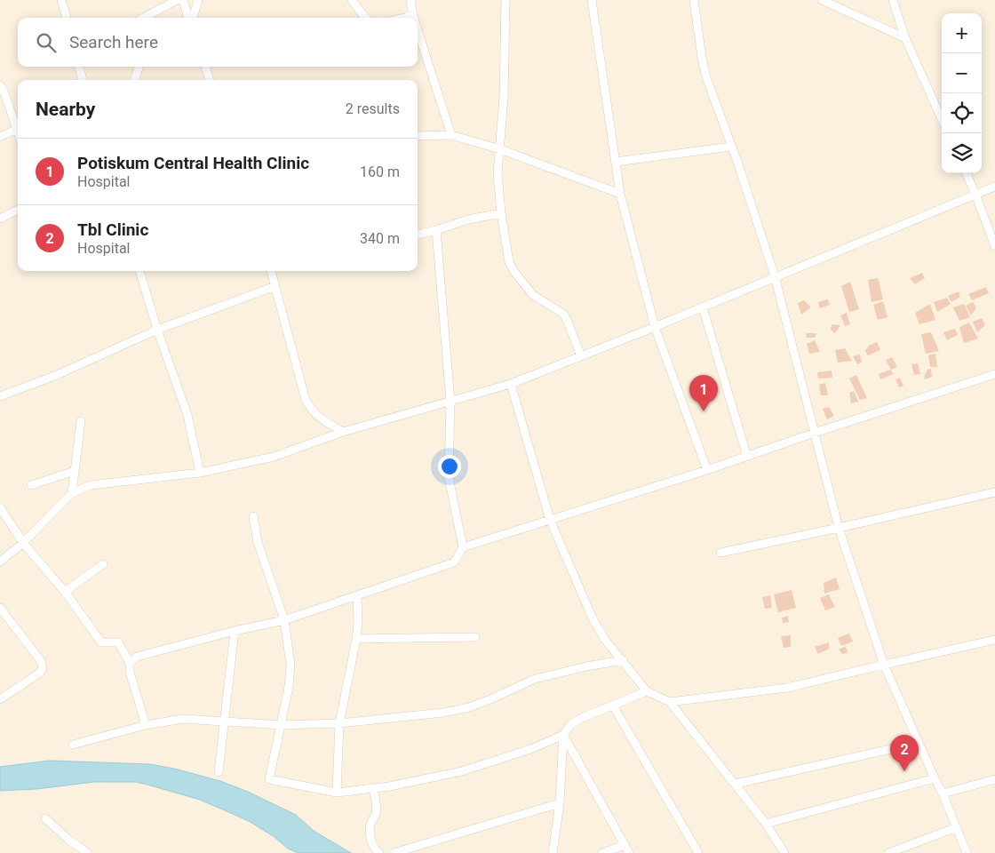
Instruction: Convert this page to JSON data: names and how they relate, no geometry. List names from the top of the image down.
{
  "page": {
    "map_buttons": ["+", "−"],
    "search": "Search here",
    "heading": ["Nearby", "2 results"],
    "list": [
      {
        "mark": "1",
        "name": "Potiskum Central Health Clinic",
        "note": "Hospital",
        "value": "160 m"
      },
      {
        "mark": "2",
        "name": "Tbl Clinic",
        "note": "Hospital",
        "value": "340 m"
      }
    ],
    "pins": ["1", "2"]
  }
}
